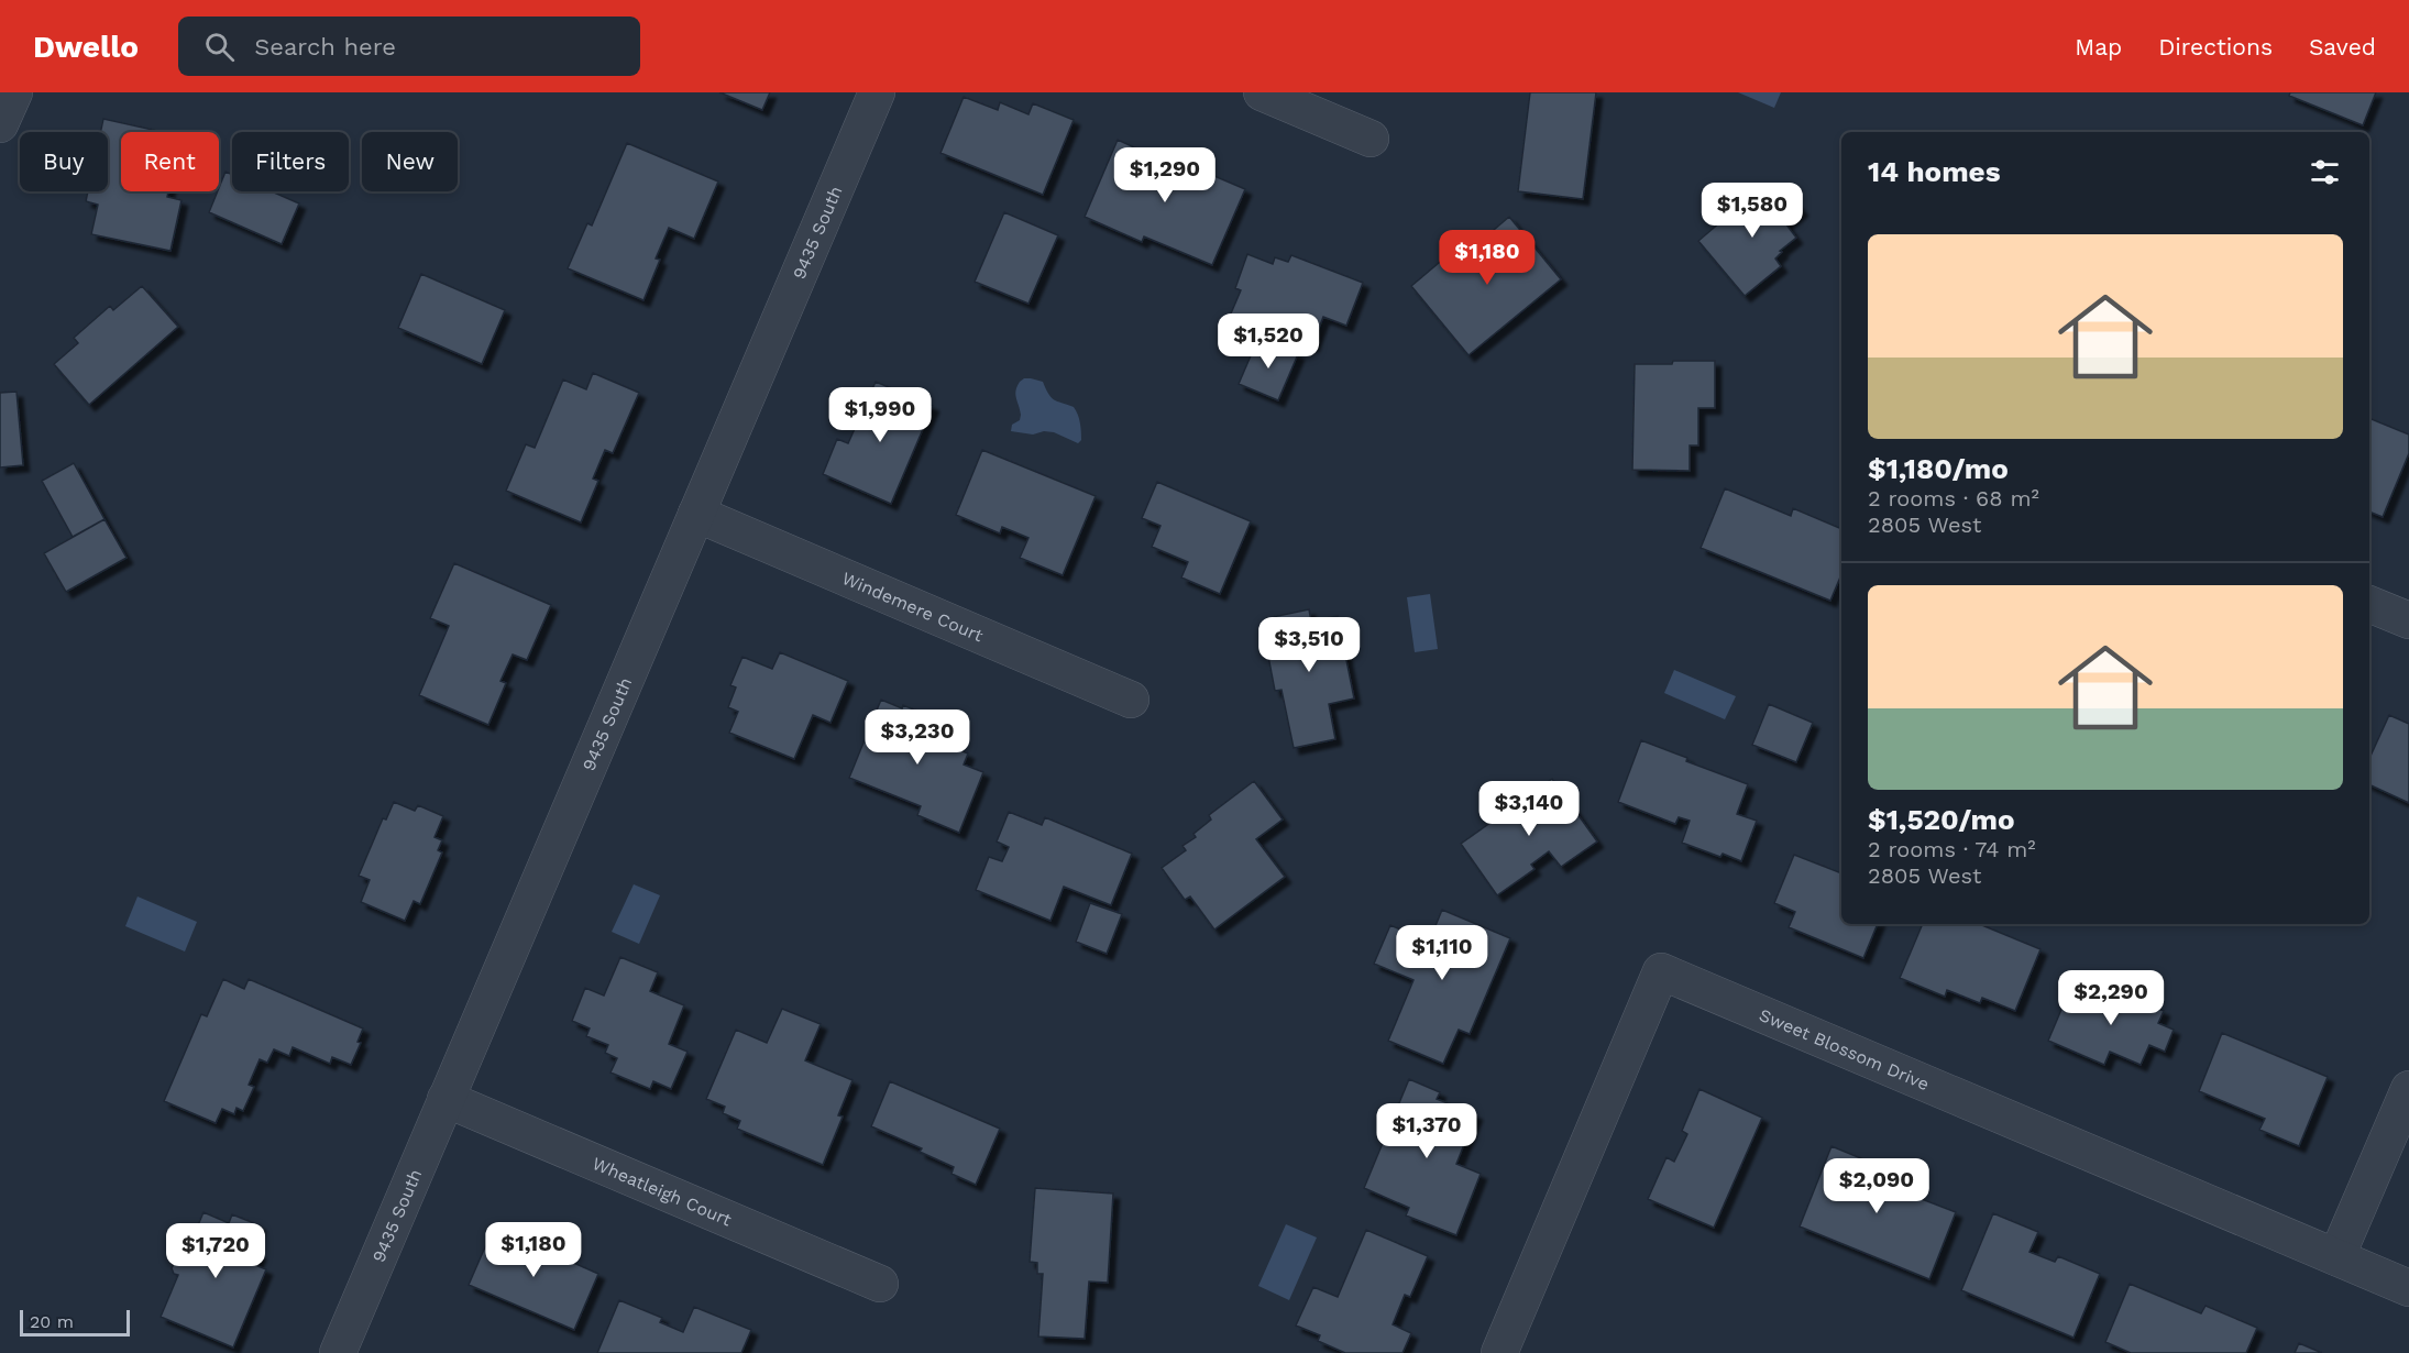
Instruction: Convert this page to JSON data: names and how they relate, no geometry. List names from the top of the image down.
{
  "streets": {
    "street": [
      "9435 South",
      "Windemere Court",
      "Sweet Blossom Drive",
      "Wheatleigh Court"
    ]
  },
  "crossings": [
    ["9435 South", "Windemere Court"],
    ["9435 South", "Wheatleigh Court"]
  ],
  "scale_bar": "20 m",
  "page": {
    "header": "Dwello",
    "search": "Search here",
    "nav": ["Map", "Directions", "Saved"],
    "chip": [
      "Buy",
      "Rent",
      "Filters",
      "New"
    ],
    "heading": "14 homes",
    "price": [
      "$1,290",
      "$1,580",
      "$1,180",
      "$1,520",
      "$1,990",
      "$3,510",
      "$3,230",
      "$3,140",
      "$1,110",
      "$2,290",
      "$1,370",
      "$2,090",
      "$1,180",
      "$1,720"
    ],
    "list": [
      {
        "name": "$1,180/mo",
        "note": "2 rooms · 68 m² · 2805 West"
      },
      {
        "name": "$1,520/mo",
        "note": "2 rooms · 74 m² · 2805 West"
      }
    ],
    "scale": "20 m"
  }
}
